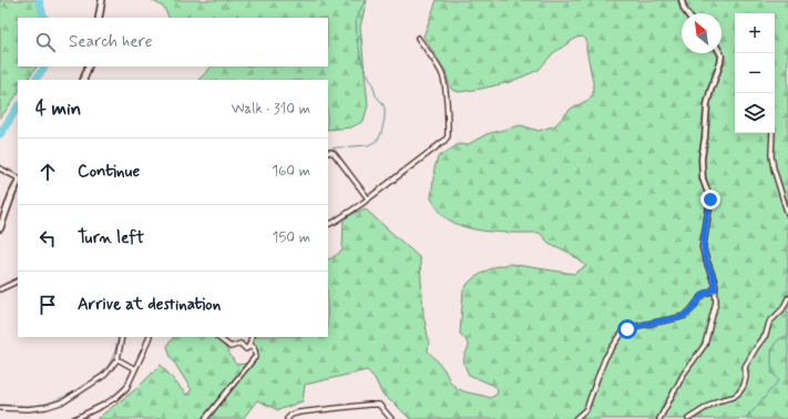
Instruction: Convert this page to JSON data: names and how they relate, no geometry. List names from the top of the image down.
{
  "north": "top left",
  "page": {
    "map_buttons": ["+", "−"],
    "search": "Search here",
    "heading": ["4 min", "Walk · 310 m"],
    "list": [
      ["Continue", "160 m"],
      ["Turn left", "150 m"],
      "Arrive at destination"
    ]
  }
}
